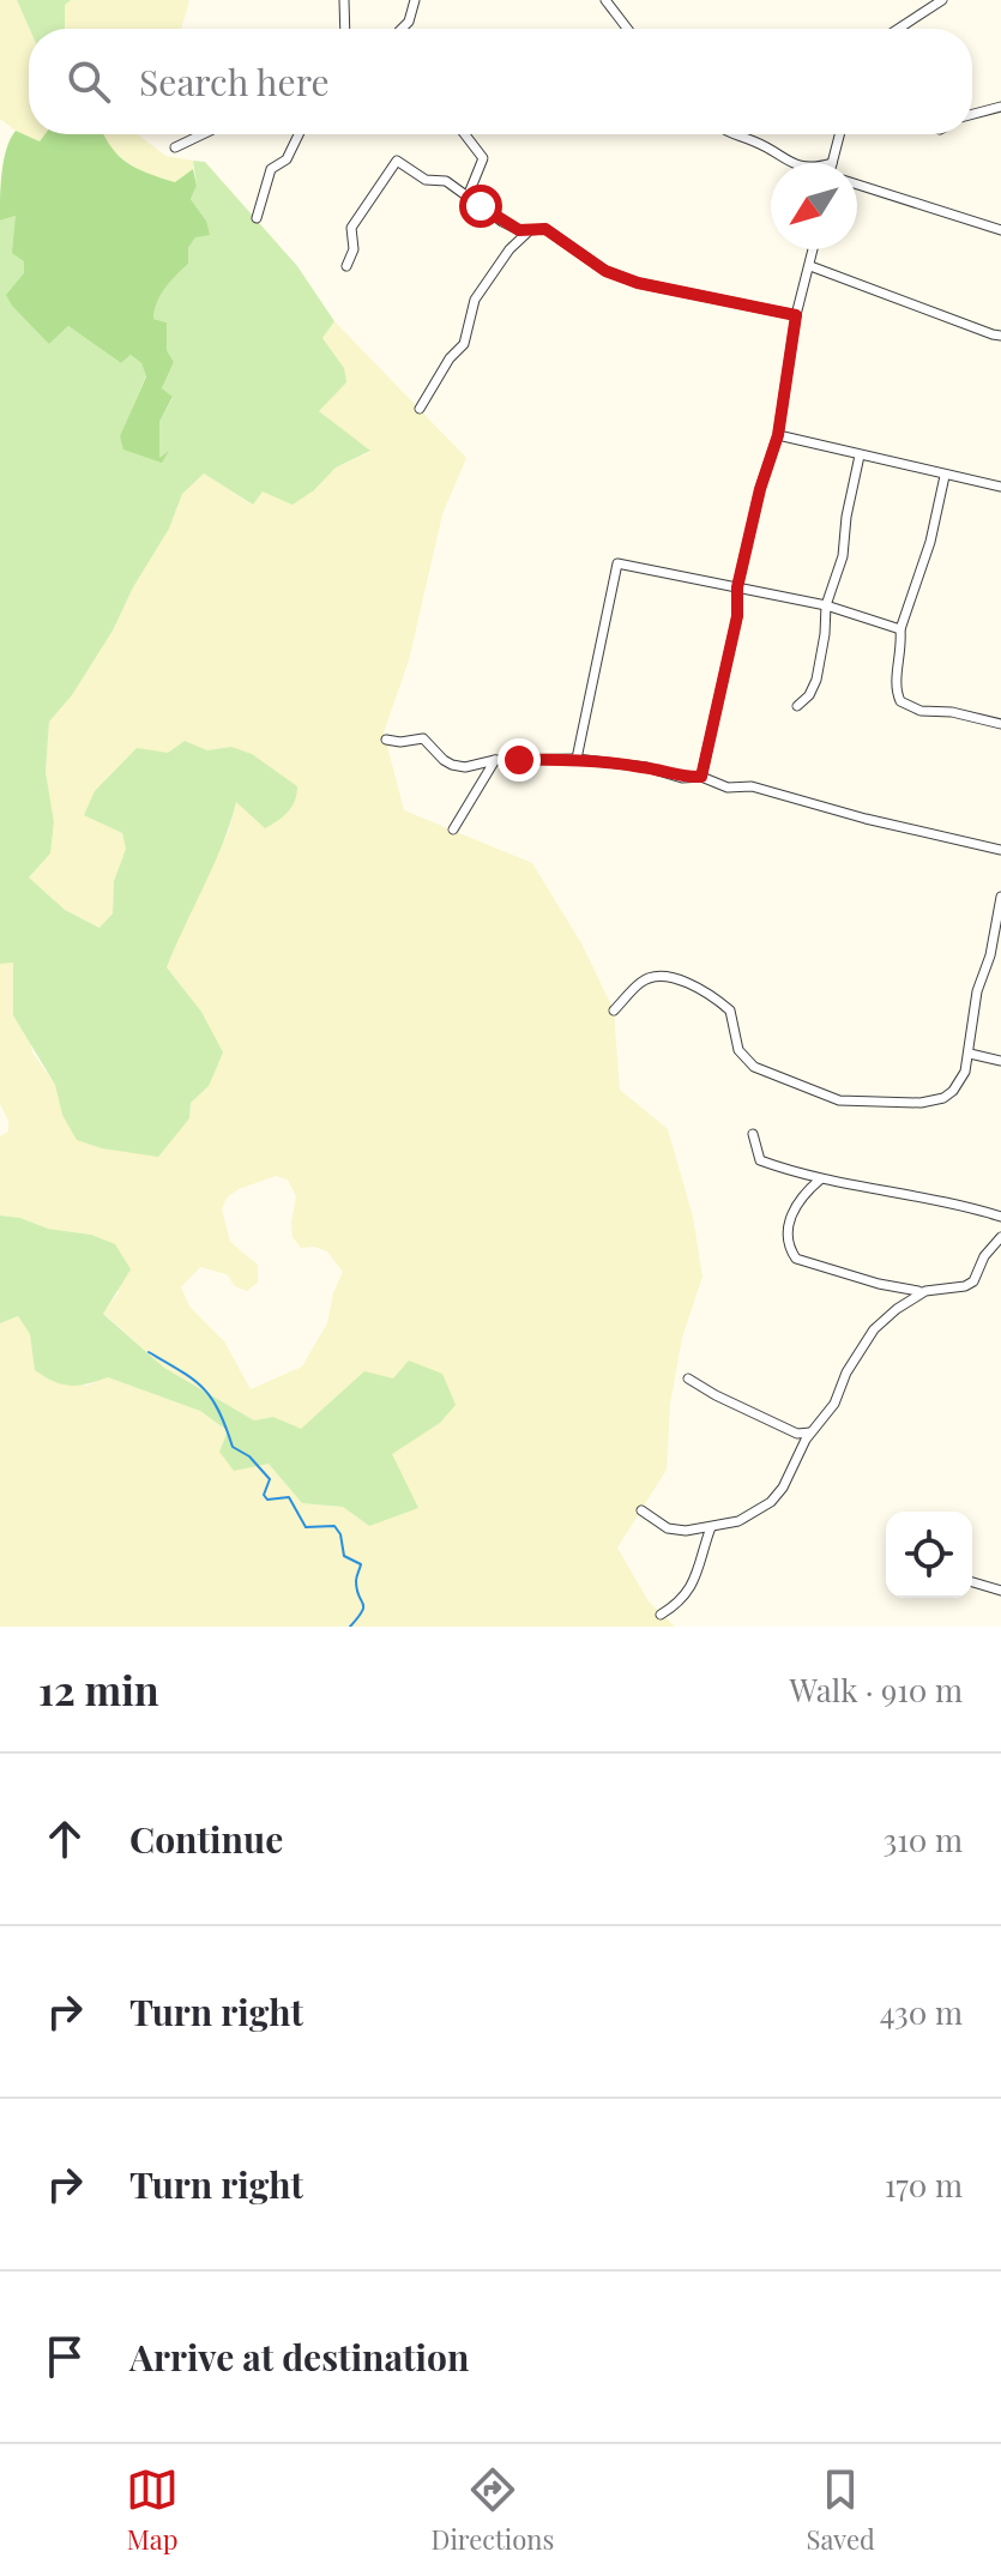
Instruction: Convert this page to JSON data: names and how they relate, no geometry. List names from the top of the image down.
{
  "north": "bottom left",
  "page": {
    "search": "Search here",
    "heading": ["12 min", "Walk · 910 m"],
    "list": [
      ["Continue", "310 m"],
      ["Turn right", "430 m"],
      ["Turn right", "170 m"],
      "Arrive at destination"
    ],
    "nav": ["Map", "Directions", "Saved"]
  }
}
